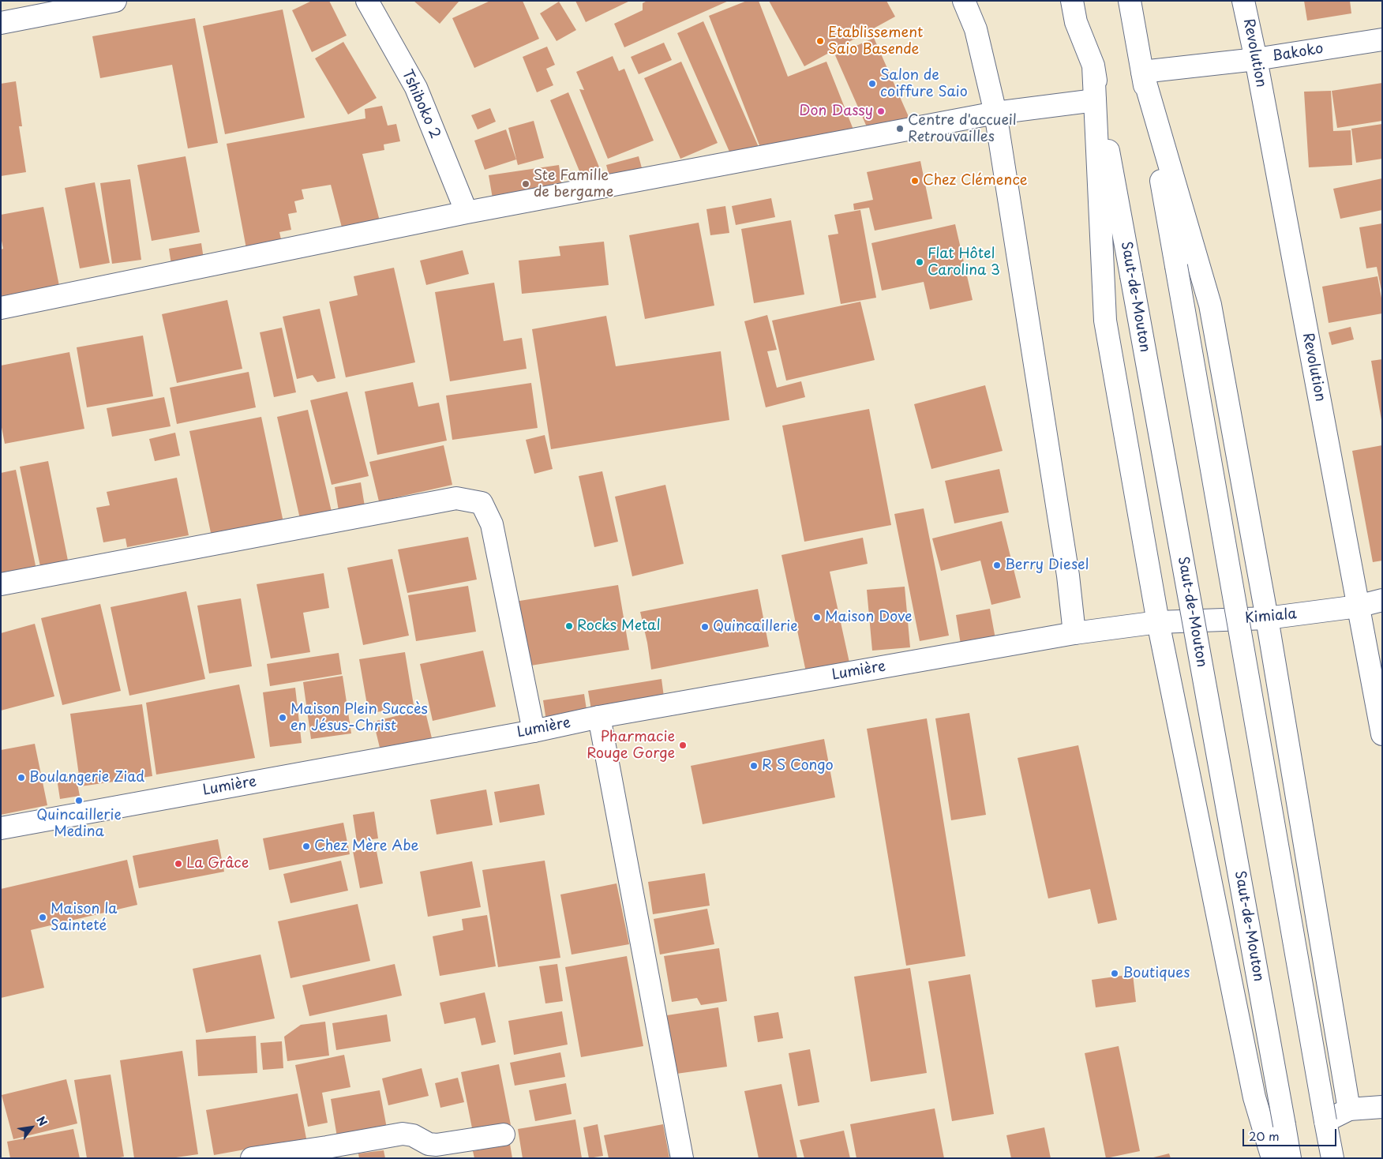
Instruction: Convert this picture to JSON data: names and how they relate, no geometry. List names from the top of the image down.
{
  "streets": {
    "main road": [
      "Revolution",
      "Bakoko",
      "Tshiboko 2",
      "Saut-de-Mouton",
      "Kimiala",
      "Lumière"
    ]
  },
  "crossings": [
    ["Revolution", "Bakoko"],
    ["Revolution", "Kimiala"],
    ["Kimiala", "Lumière"]
  ],
  "places": [
    "Etablissement Saio Basende",
    "Salon de coiffure Saio",
    "Don Dassy",
    "Centre d'accueil Retrouvailles",
    "Chez Clémence",
    "Ste Famille de bergame",
    "Flat Hôtel Carolina 3",
    "Berry Diesel",
    "Maison Dove",
    "Rocks Metal",
    "Quincaillerie",
    "Maison Plein Succès en Jésus-Christ",
    "Pharmacie Rouge Gorge",
    "R S Congo",
    "Boulangerie Ziad",
    "Quincaillerie Medina",
    "Chez Mère Abe",
    "La Grâce",
    "Maison la Sainteté",
    "Boutiques"
  ],
  "scale_bar": "20 m",
  "north": "top right"
}
